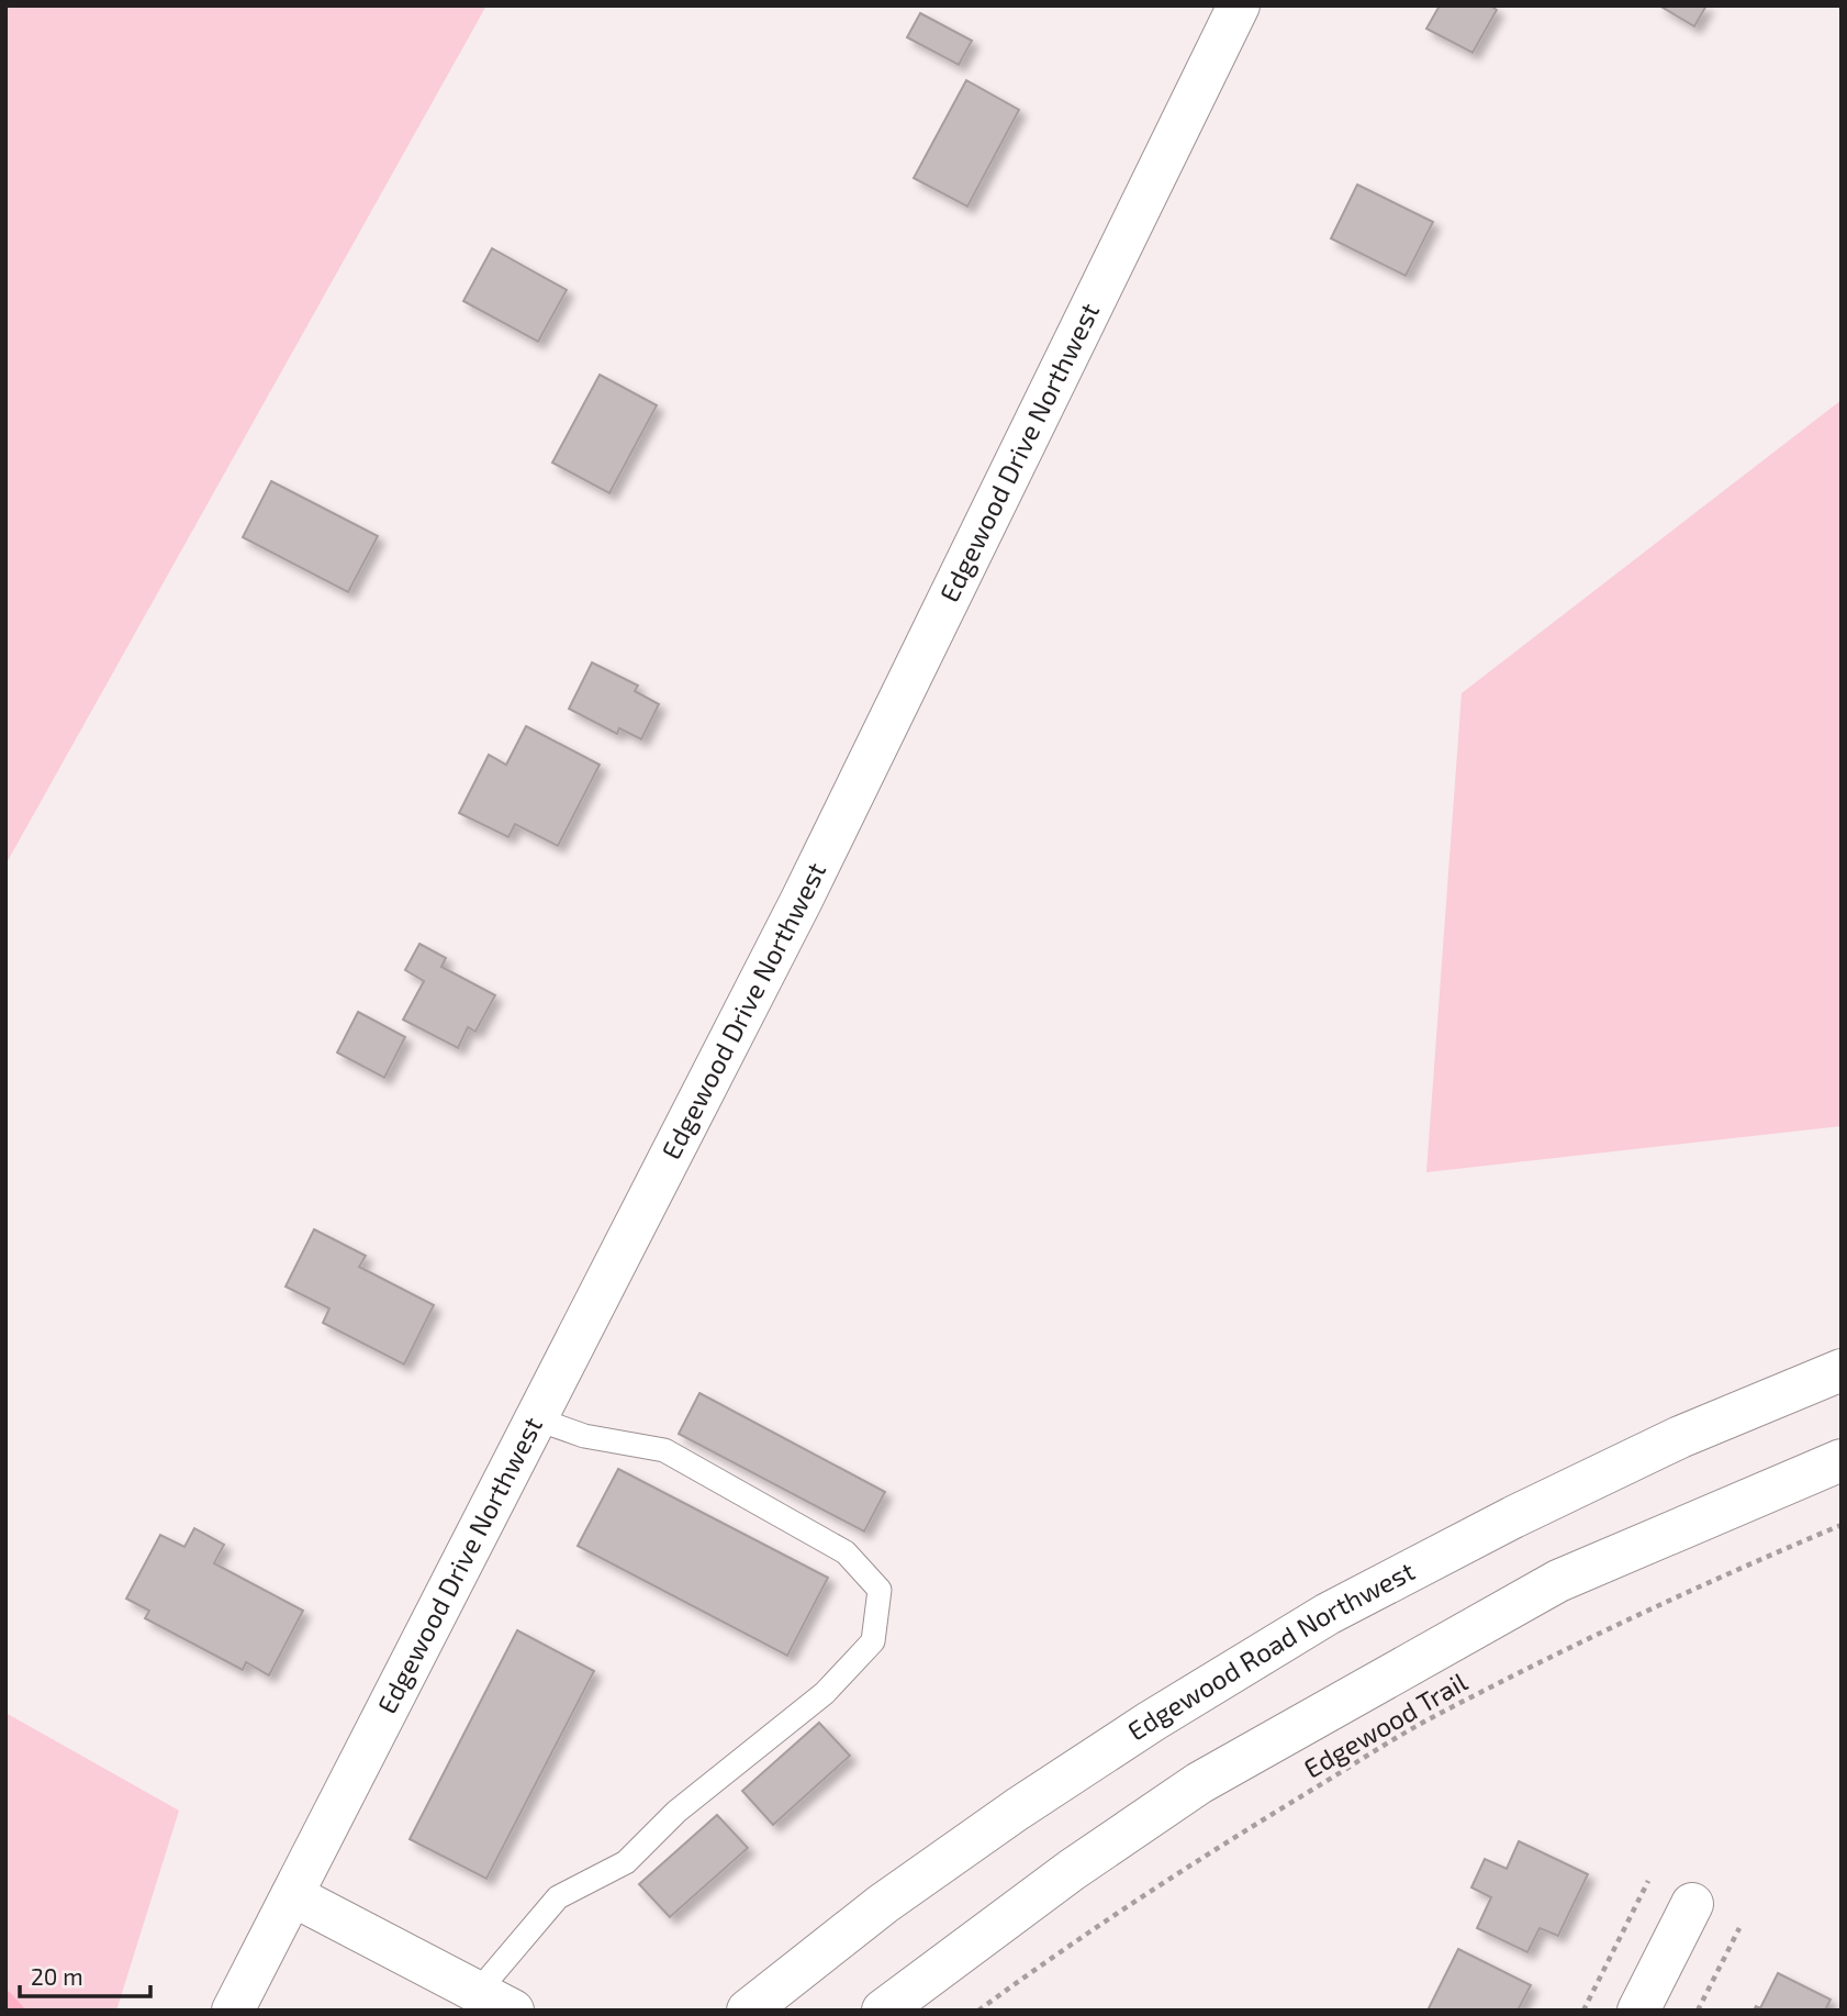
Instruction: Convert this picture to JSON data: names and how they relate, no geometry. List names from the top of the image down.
{
  "streets": {
    "street": ["Edgewood Drive Northwest", "Edgewood Road Northwest"],
    "path": ["Edgewood Trail"]
  },
  "scale_bar": "20 m"
}
